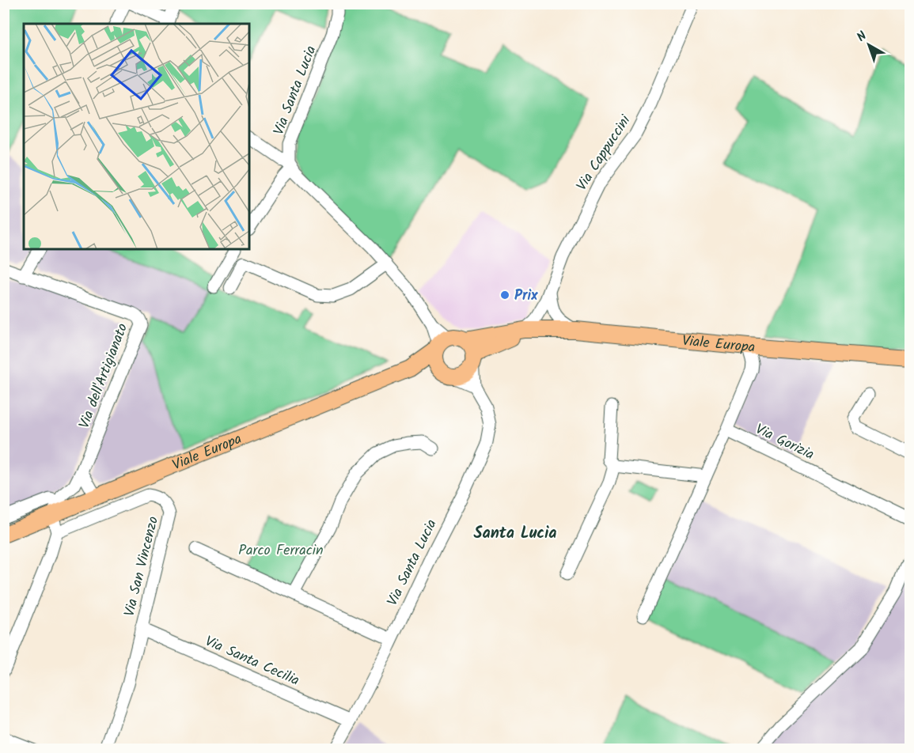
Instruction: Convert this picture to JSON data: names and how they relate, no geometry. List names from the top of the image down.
{
  "streets": {
    "main road": ["Viale Europa"],
    "street": [
      "Via Santa Lucia",
      "Via Cappuccini",
      "Via dell'Artigianato",
      "Via Gorizia",
      "Via San Vincenzo",
      "Via Santa Cecilia"
    ]
  },
  "crossings": [
    ["Via Santa Lucia", "Viale Europa"],
    ["Via Santa Lucia", "Via Santa Cecilia"],
    ["Via Cappuccini", "Viale Europa"],
    ["Via San Vincenzo", "Via Santa Cecilia"]
  ],
  "districts": ["Santa Lucia"],
  "parks": ["Parco Ferracin"],
  "places": ["Prix"],
  "north": "top left"
}
